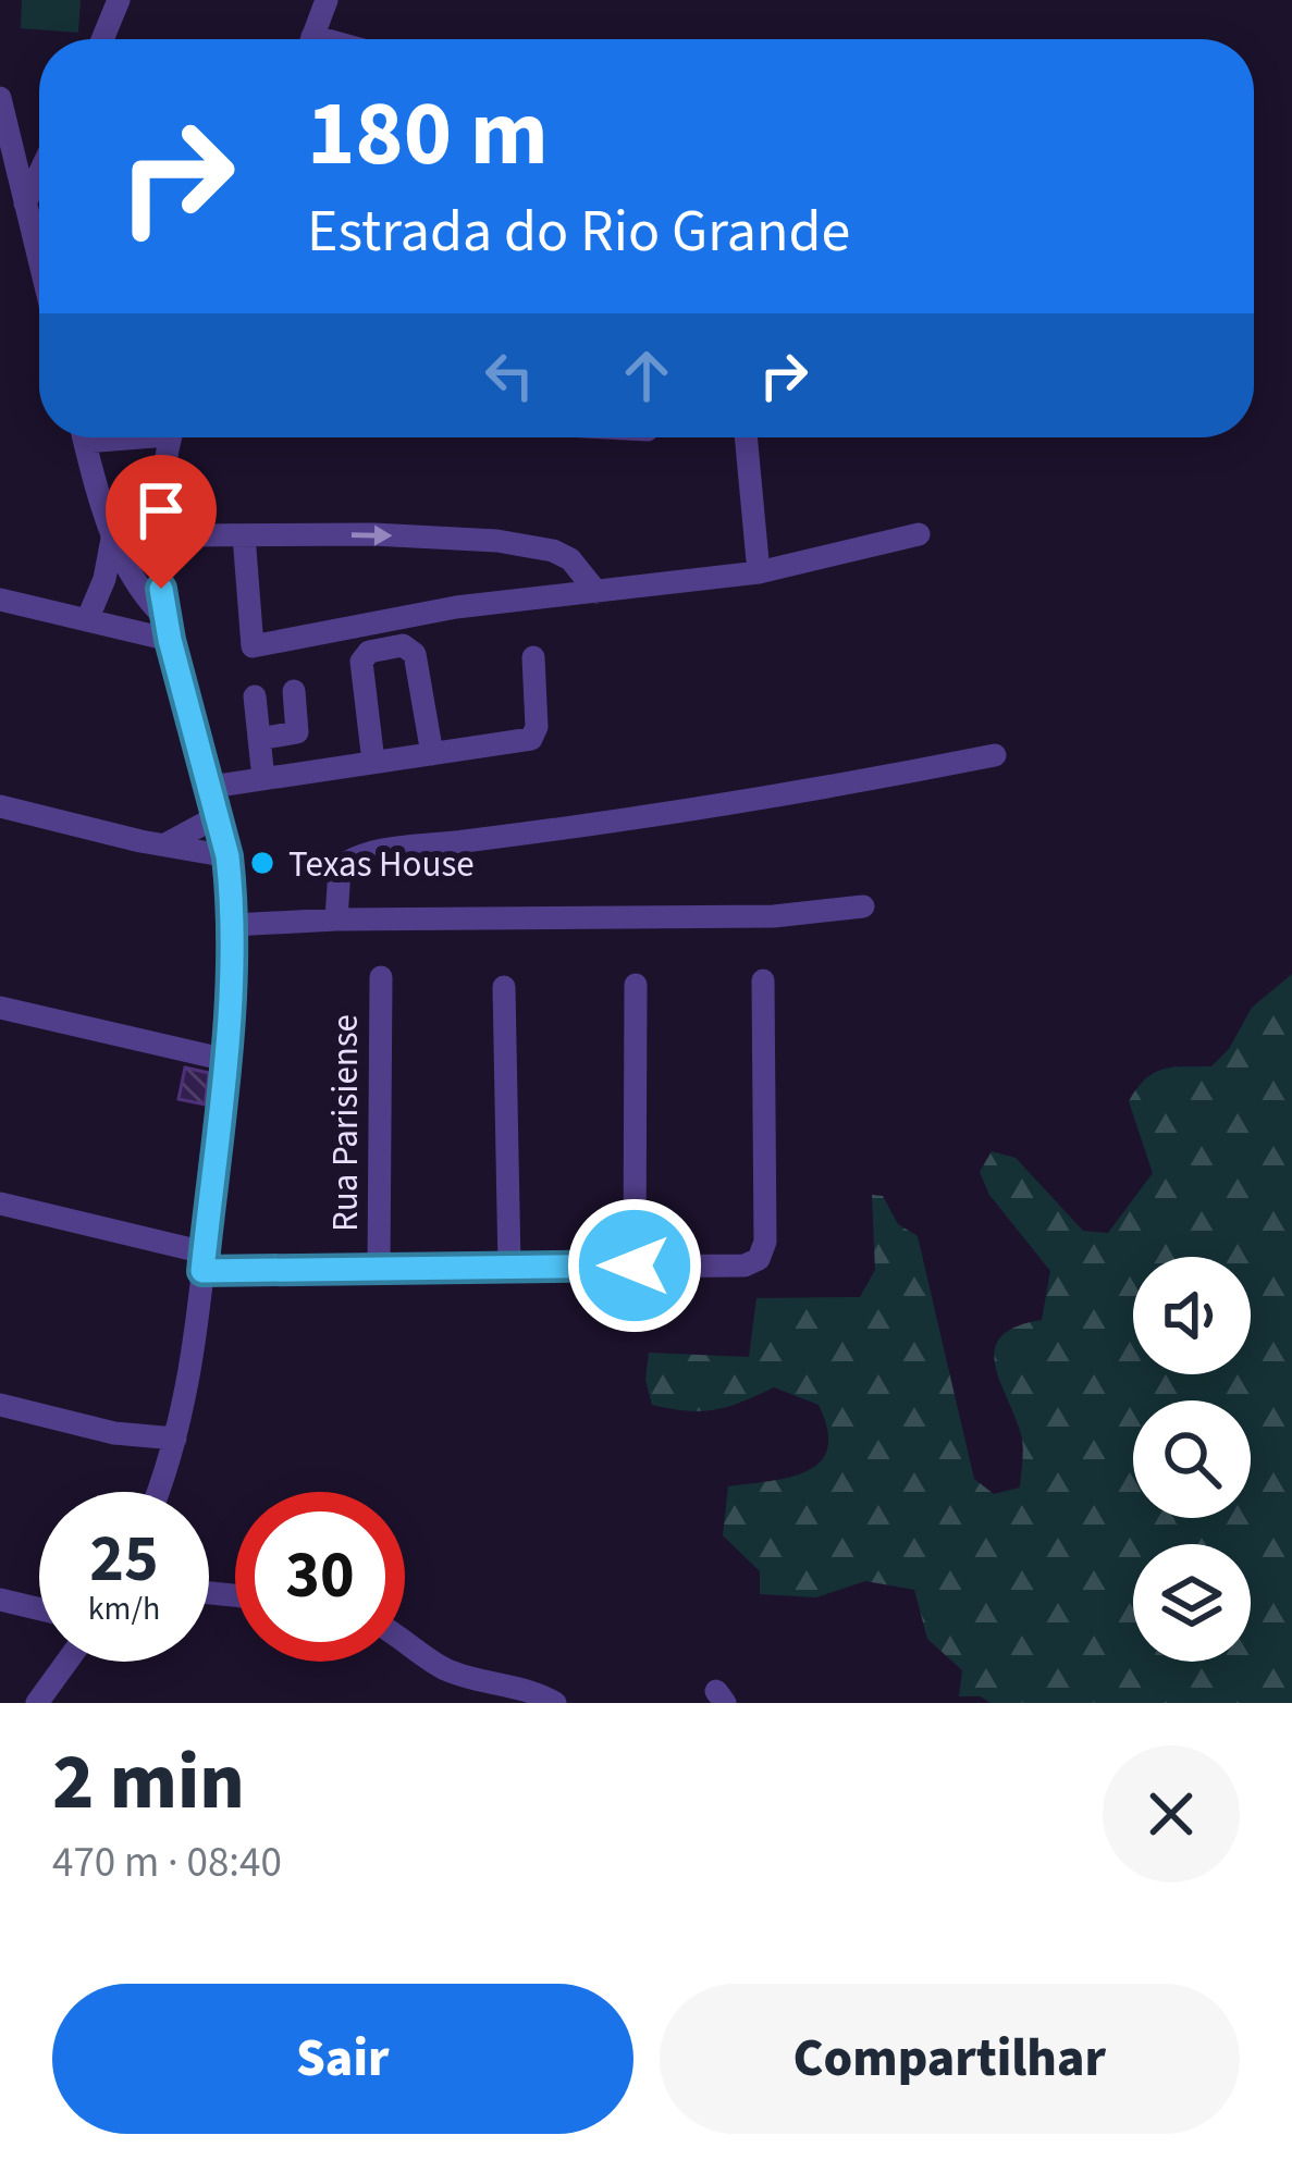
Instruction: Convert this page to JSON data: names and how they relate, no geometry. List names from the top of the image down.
{
  "streets": {
    "street": ["Rua Parisiense"]
  },
  "places": ["Texas House"],
  "page": {
    "turn": ["180 m", "Estrada do Rio Grande"],
    "speed": "25 km/h",
    "limit": "30",
    "heading": ["2 min", "470 m · 08:40"],
    "buttons": ["Sair", "Compartilhar"]
  }
}
